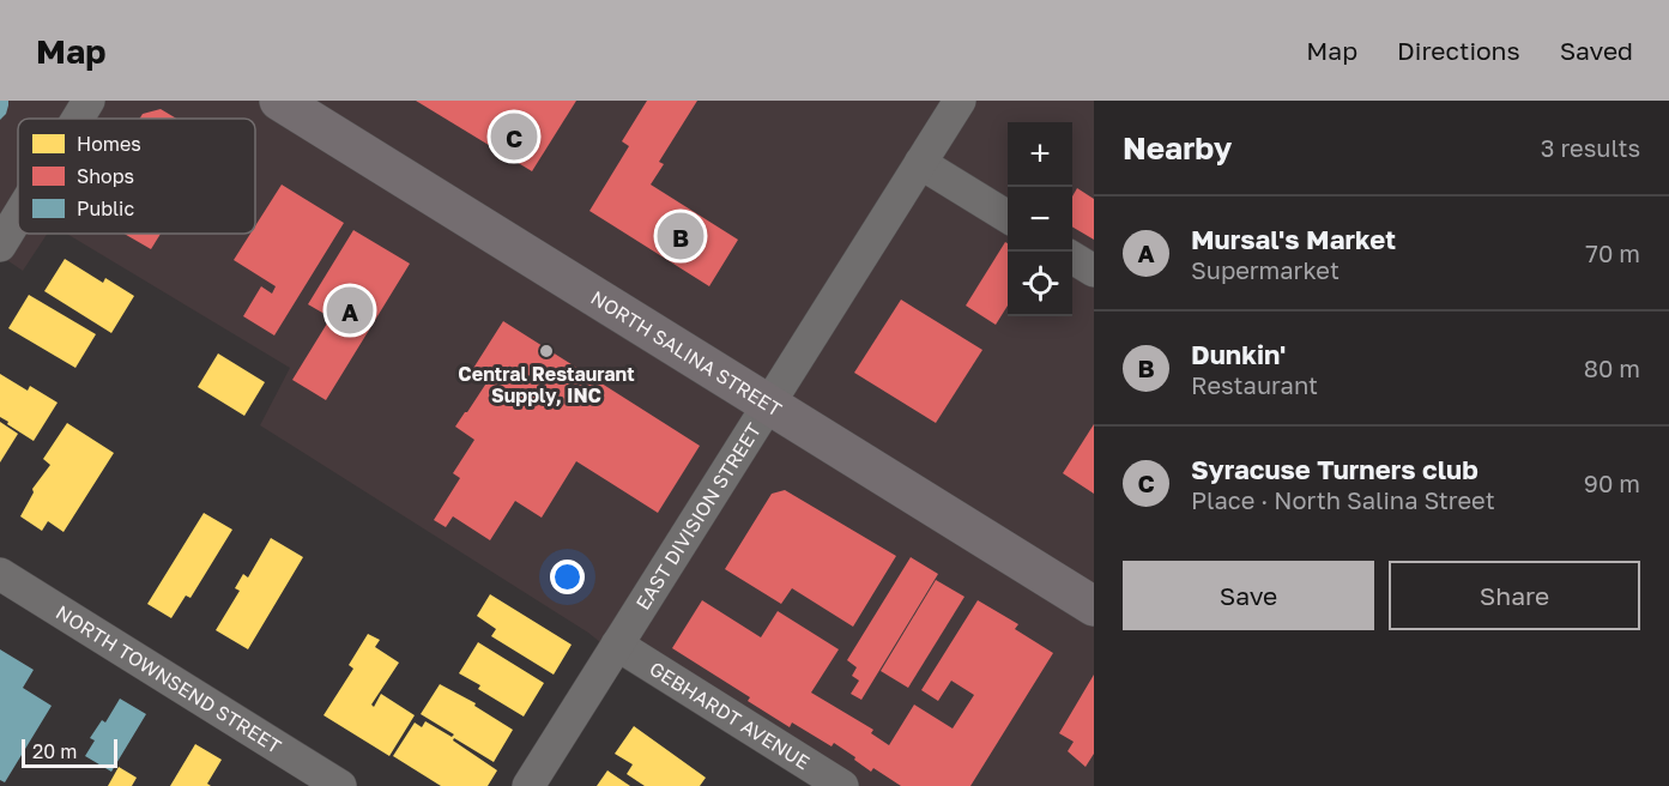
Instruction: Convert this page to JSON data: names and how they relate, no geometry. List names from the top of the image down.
{
  "streets": {
    "main road": ["NORTH SALINA STREET"],
    "street": ["EAST DIVISION STREET", "NORTH TOWNSEND STREET", "GEBHARDT AVENUE"]
  },
  "crossings": [
    ["NORTH SALINA STREET", "EAST DIVISION STREET"],
    ["EAST DIVISION STREET", "GEBHARDT AVENUE"]
  ],
  "places": ["Central Restaurant Supply, INC"],
  "legend": ["Homes", "Shops", "Public"],
  "scale_bar": "20 m",
  "page": {
    "header": "Map",
    "nav": ["Map", "Directions", "Saved"],
    "heading": ["Nearby", "3 results"],
    "pins": ["C", "B", "A"],
    "map_buttons": ["+", "−"],
    "list": [
      {
        "mark": "A",
        "name": "Mursal's Market",
        "note": "Supermarket",
        "value": "70 m"
      },
      {
        "mark": "B",
        "name": "Dunkin'",
        "note": "Restaurant",
        "value": "80 m"
      },
      {
        "mark": "C",
        "name": "Syracuse Turners club",
        "note": "Place · North Salina Street",
        "value": "90 m"
      }
    ],
    "buttons": ["Save", "Share"],
    "scale": "20 m"
  }
}
